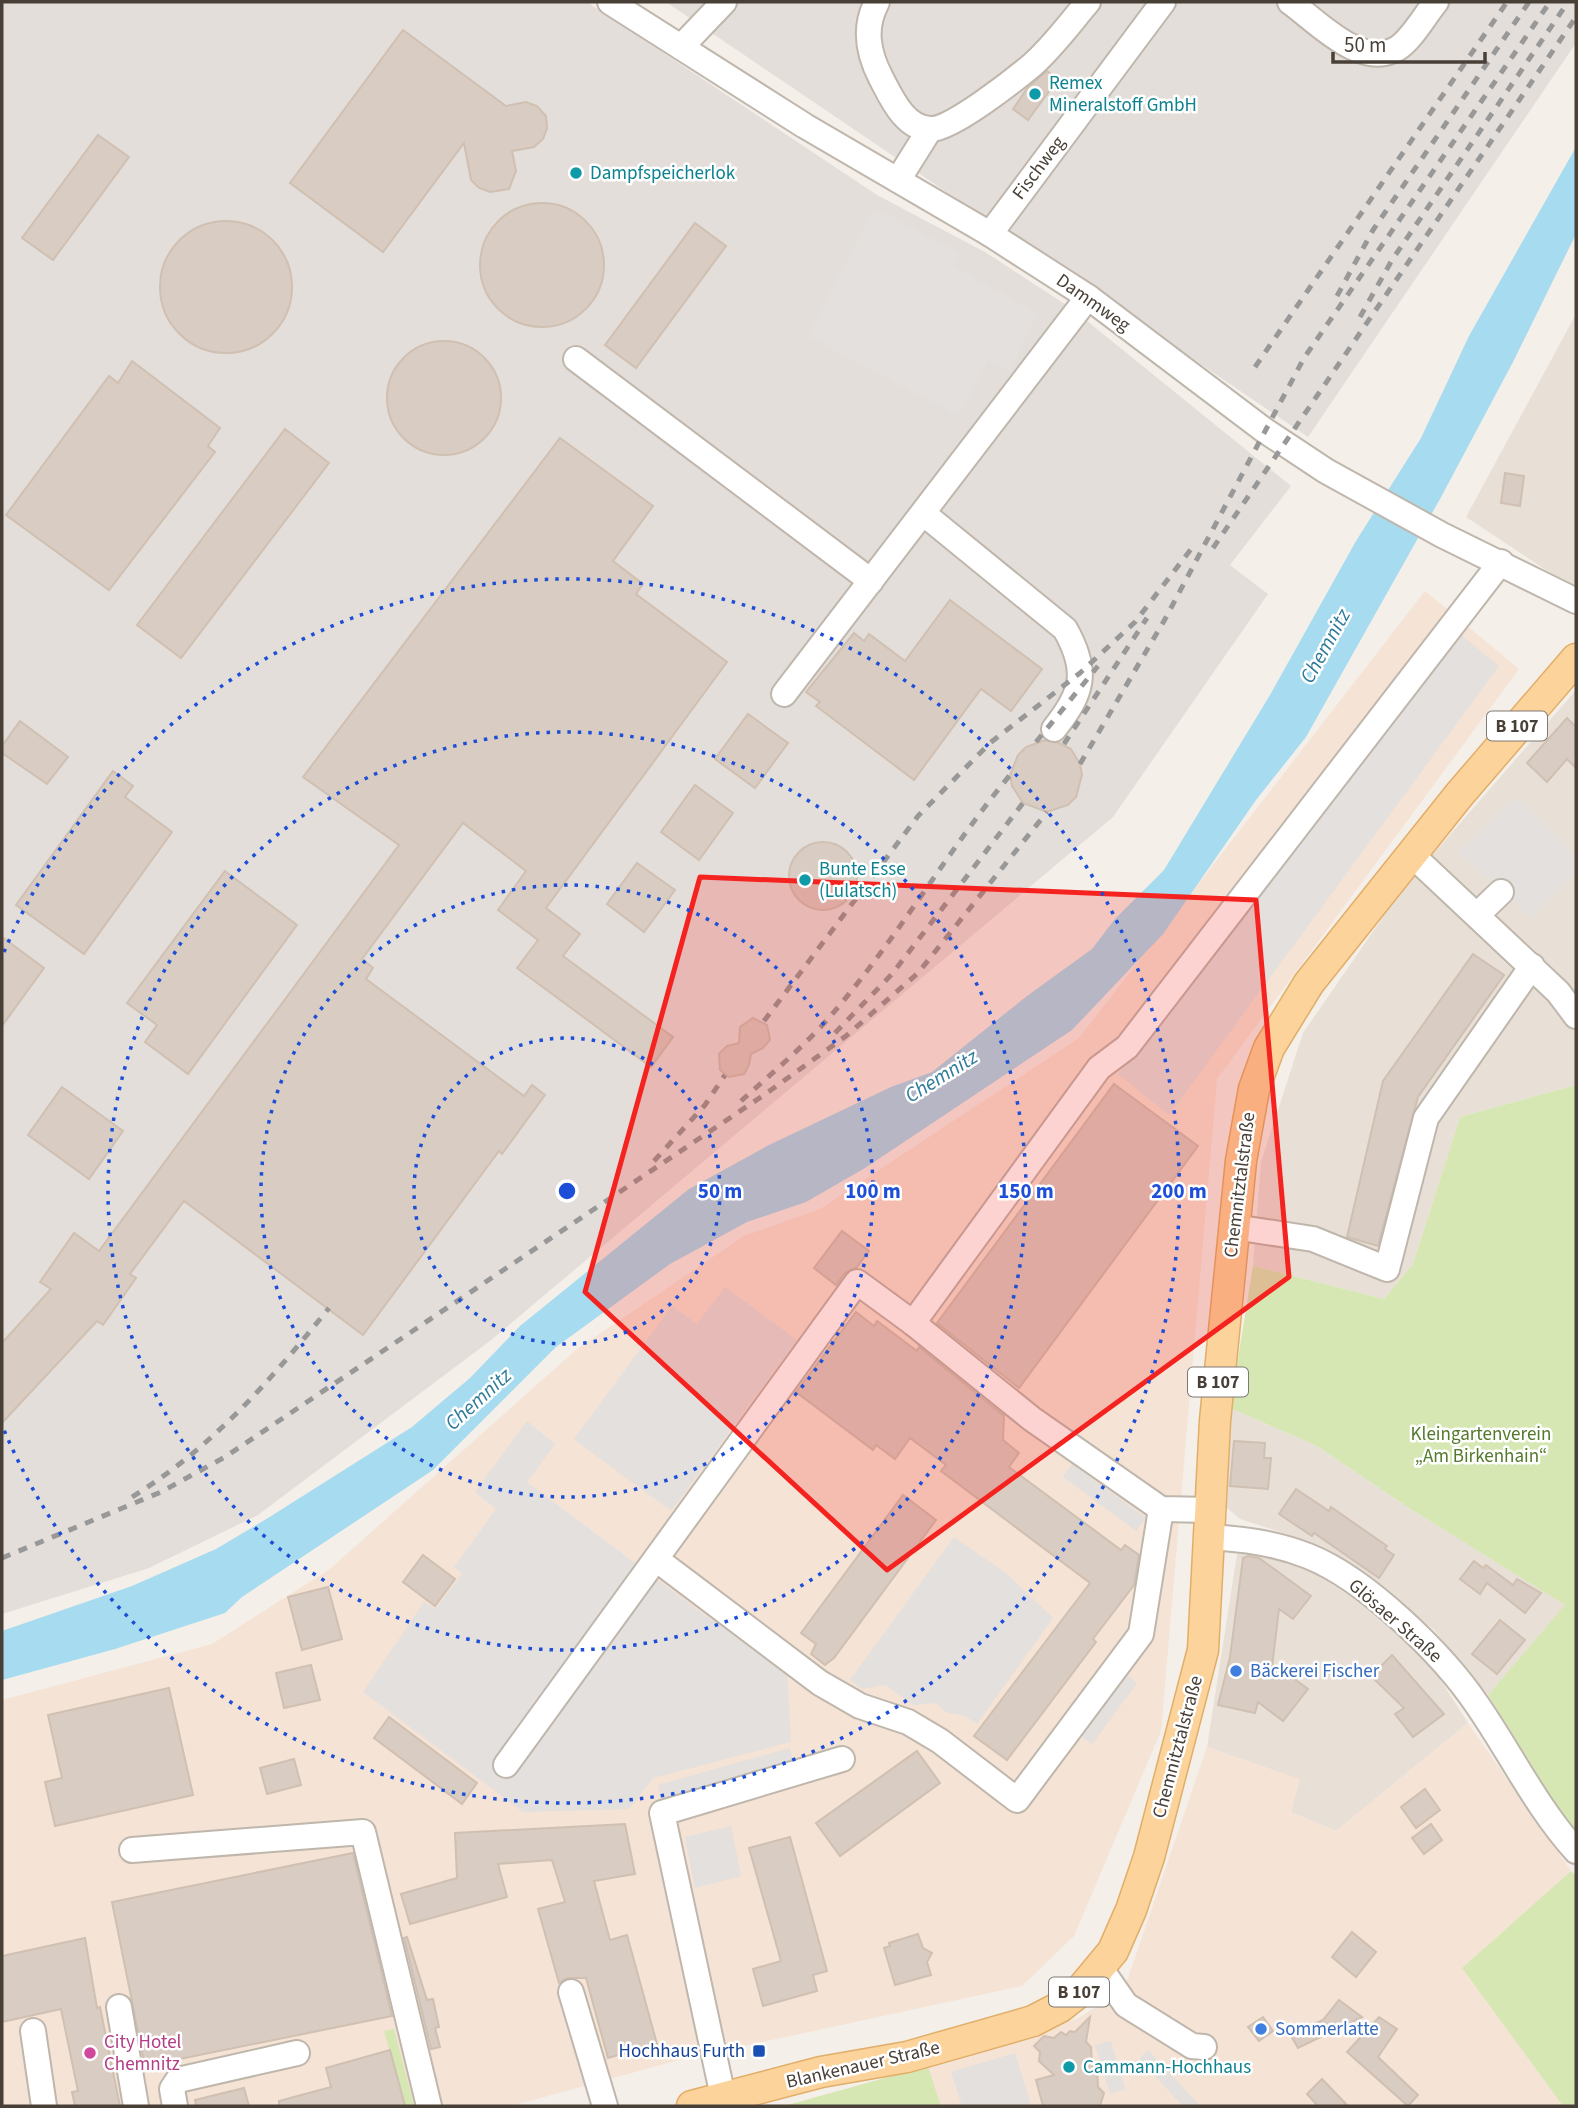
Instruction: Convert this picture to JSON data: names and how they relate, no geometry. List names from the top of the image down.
{
  "streets": {
    "main road": ["B 107", "Chemnitztalstraße", "Blankenauer Straße"],
    "street": ["Fischweg", "Dammweg", "Glösaer Straße"]
  },
  "crossings": [
    ["Fischweg", "Dammweg"],
    ["Chemnitztalstraße", "Glösaer Straße"],
    ["Chemnitztalstraße", "Blankenauer Straße"]
  ],
  "water": ["Chemnitz"],
  "parks": ["Kleingartenverein „Am Birkenhain“"],
  "places": {
    "other": [
      "Remex Mineralstoff GmbH",
      "Dampfspeicherlok",
      "Bunte Esse (Lulatsch)",
      "Bäckerei Fischer",
      "Sommerlatte",
      "City Hotel Chemnitz",
      "Cammann-Hochhaus"
    ],
    "transit": ["Hochhaus Furth"]
  },
  "scale_bar": "50 m",
  "rings": [
    "50 m",
    "100 m",
    "150 m",
    "200 m"
  ]
}
